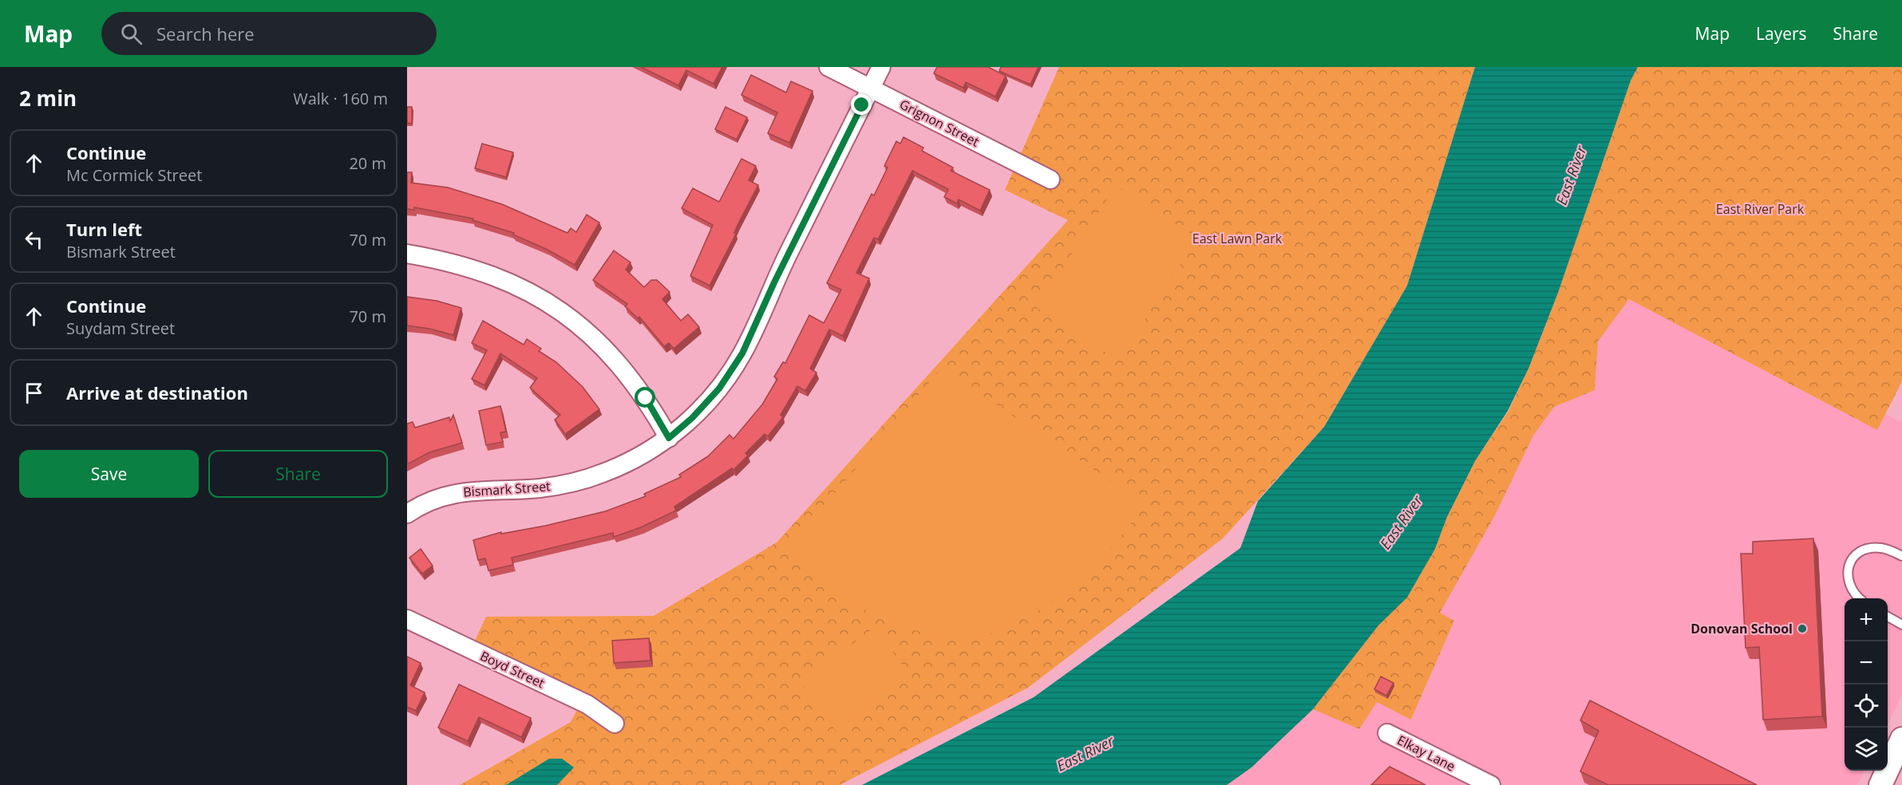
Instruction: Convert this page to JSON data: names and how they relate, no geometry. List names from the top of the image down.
{
  "streets": {
    "street": [
      "Grignon Street",
      "Bismark Street",
      "Boyd Street",
      "Elkay Lane"
    ]
  },
  "crossings": [
    ["Grignon Street", "Bismark Street"]
  ],
  "water": ["East River"],
  "parks": ["East River Park", "East Lawn Park"],
  "places": ["Donovan School"],
  "page": {
    "header": "Map",
    "search": "Search here",
    "nav": ["Map", "Layers", "Share"],
    "heading": ["2 min", "Walk · 160 m"],
    "list": [
      ["Continue", "Mc Cormick Street", "20 m"],
      ["Turn left", "Bismark Street", "70 m"],
      ["Continue", "Suydam Street", "70 m"],
      "Arrive at destination"
    ],
    "buttons": ["Save", "Share"],
    "map_buttons": ["+", "−"]
  }
}
